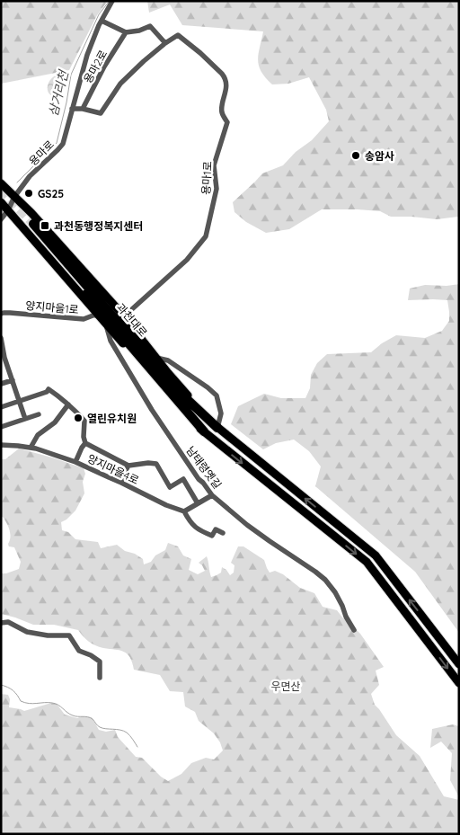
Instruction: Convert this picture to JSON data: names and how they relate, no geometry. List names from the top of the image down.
{
  "streets": {
    "highway": ["과천대로"],
    "street": [
      "용마2로",
      "용마로",
      "용마1로",
      "양지마을1로",
      "남태령옛길",
      "양지마을4로"
    ]
  },
  "crossings": [
    ["용마2로", "용마1로"],
    ["용마로", "용마1로"]
  ],
  "water": ["삼거리천"],
  "parks": ["우면산"],
  "places": {
    "other": ["송암사", "GS25", "열린유치원"],
    "transit": ["과천동행정복지센터"]
  }
}
